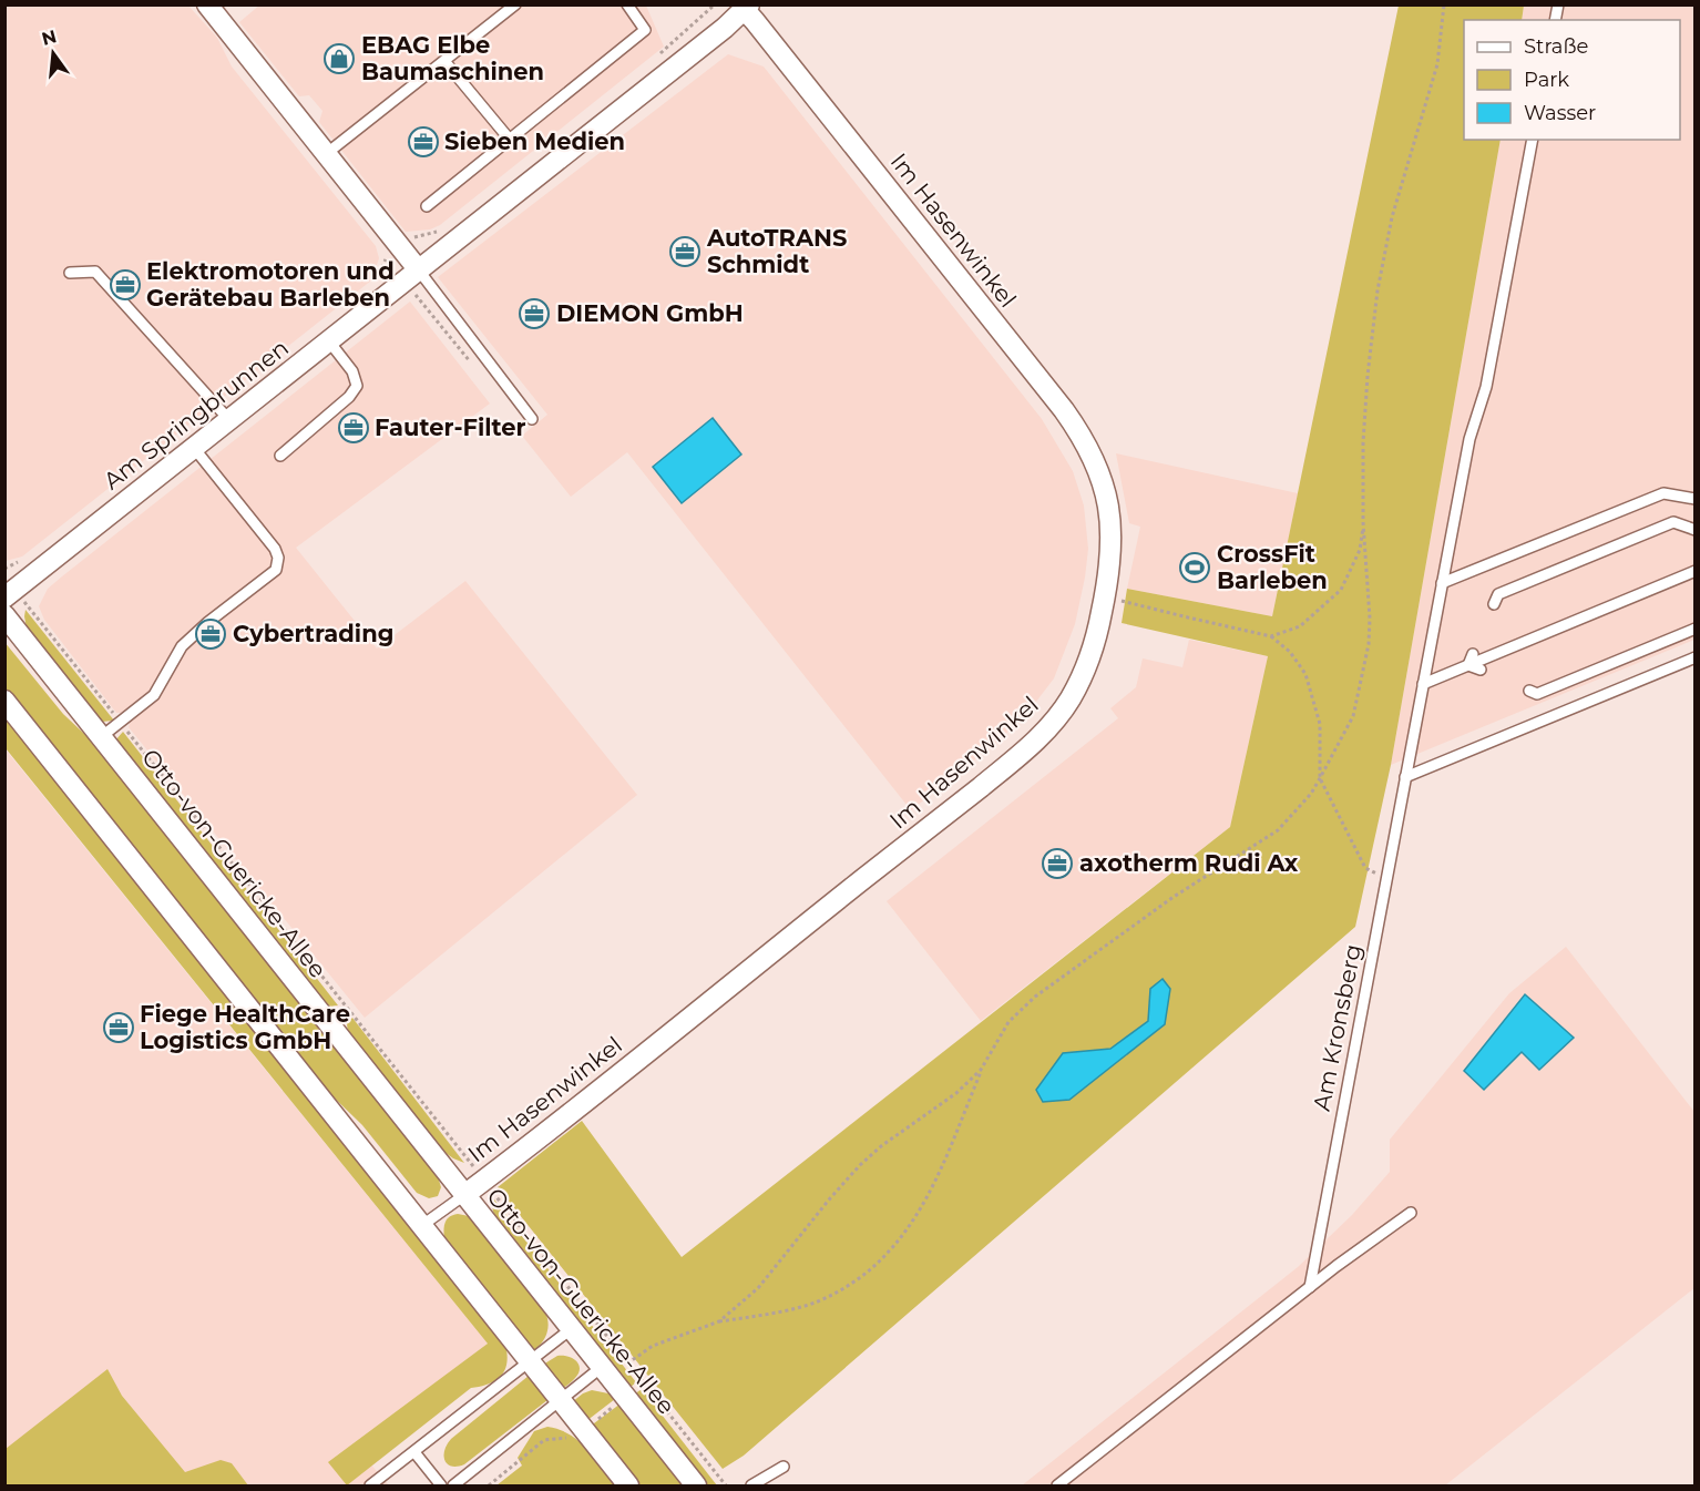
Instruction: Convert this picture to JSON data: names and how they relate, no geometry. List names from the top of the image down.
{
  "streets": {
    "street": ["Im Hasenwinkel", "Am Springbrunnen", "Otto-von-Guericke-Allee"],
    "lane": ["Am Kronsberg"]
  },
  "crossings": [
    ["Im Hasenwinkel", "Am Springbrunnen"],
    ["Im Hasenwinkel", "Otto-von-Guericke-Allee"]
  ],
  "places": {
    "shop": ["EBAG Elbe Baumaschinen"],
    "office": [
      "Sieben Medien",
      "AutoTRANS Schmidt",
      "Elektromotoren und Gerätebau Barleben",
      "DIEMON GmbH",
      "Fauter-Filter",
      "Cybertrading",
      "axotherm Rudi Ax",
      "Fiege HealthCare Logistics GmbH"
    ],
    "sports": ["CrossFit Barleben"]
  },
  "legend": ["Straße", "Park", "Wasser"],
  "north": "top"
}
